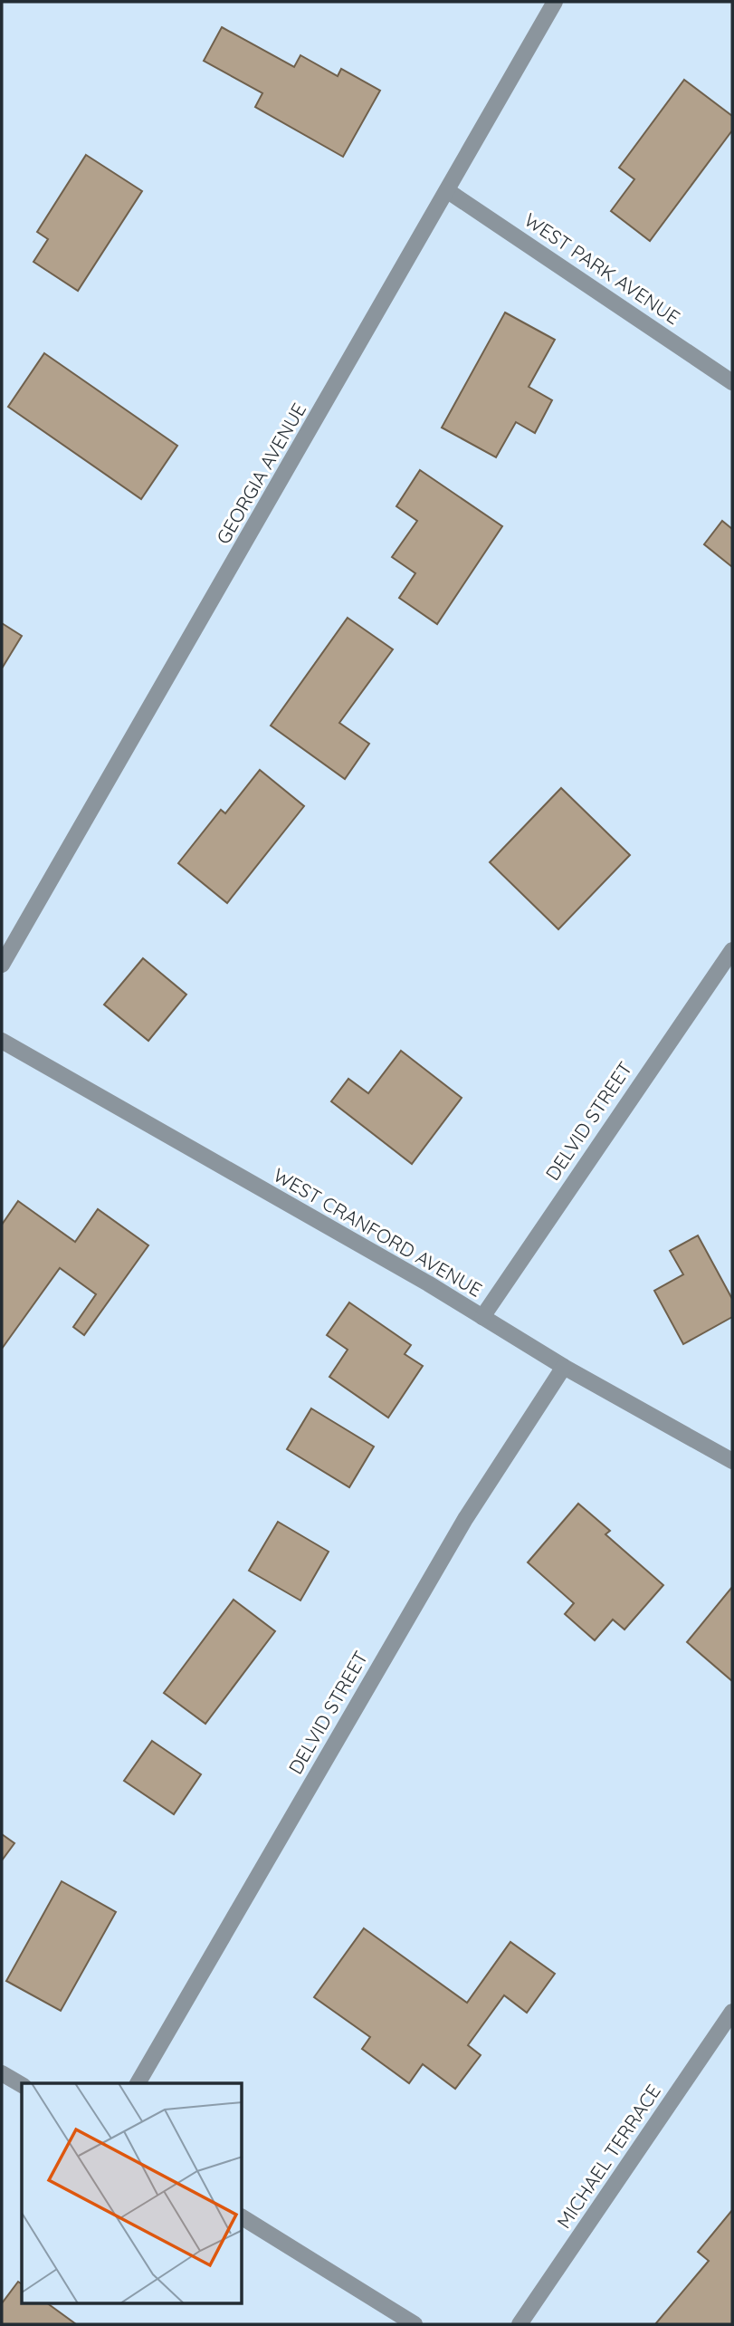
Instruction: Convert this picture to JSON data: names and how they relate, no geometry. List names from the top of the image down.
{
  "streets": {
    "street": [
      "WEST PARK AVENUE",
      "GEORGIA AVENUE",
      "DELVID STREET",
      "WEST CRANFORD AVENUE",
      "MICHAEL TERRACE"
    ]
  },
  "crossings": [
    ["WEST PARK AVENUE", "GEORGIA AVENUE"],
    ["DELVID STREET", "WEST CRANFORD AVENUE"]
  ]
}
